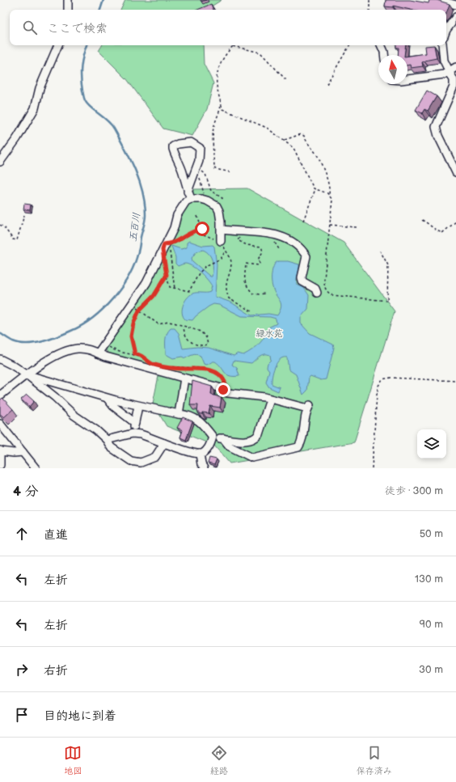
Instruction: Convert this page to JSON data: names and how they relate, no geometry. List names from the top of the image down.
{
  "water": ["五百川"],
  "parks": ["緑水苑"],
  "north": "top",
  "page": {
    "search": "ここで検索",
    "heading": ["4 分", "徒歩 · 300 m"],
    "list": [
      ["直進", "50 m"],
      ["左折", "130 m"],
      ["左折", "90 m"],
      ["右折", "30 m"],
      "目的地に到着"
    ],
    "nav": ["地図", "経路", "保存済み"]
  }
}
